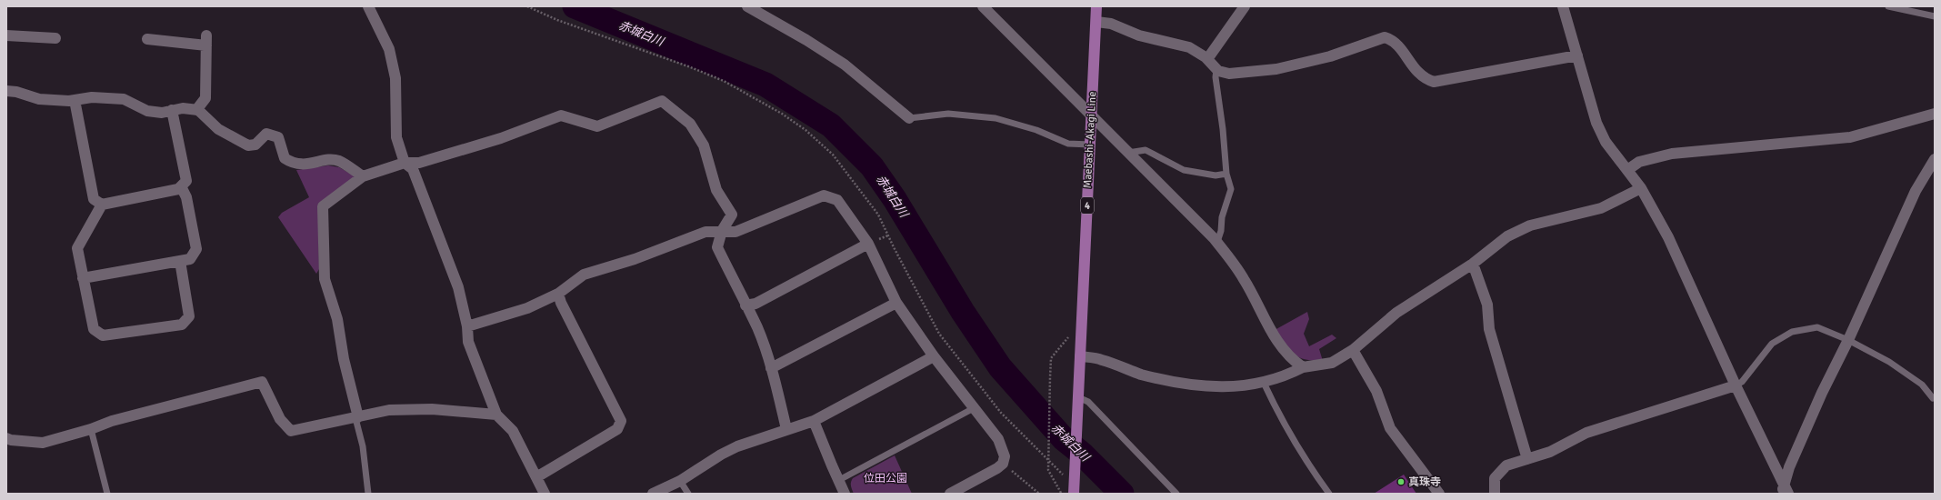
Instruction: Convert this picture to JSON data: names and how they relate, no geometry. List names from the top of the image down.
{
  "streets": {
    "main road": ["Maebashi-Akagi Line", "4"]
  },
  "crossings": [
    ["Maebashi-Akagi Line", "4"]
  ],
  "water": ["赤城白川"],
  "parks": ["位田公園"],
  "places": ["真珠寺"]
}
